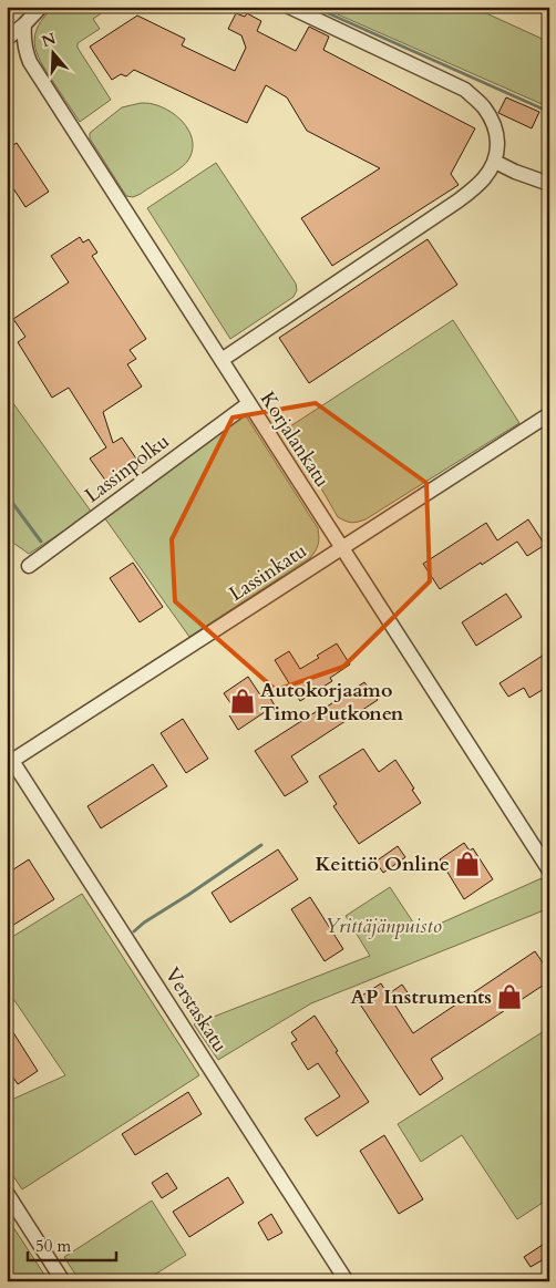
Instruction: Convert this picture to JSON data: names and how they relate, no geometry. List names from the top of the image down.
{
  "streets": {
    "street": [
      "Korjalankatu",
      "Lassinpolku",
      "Lassinkatu",
      "Verstaskatu"
    ]
  },
  "crossings": [
    ["Korjalankatu", "Lassinpolku"],
    ["Korjalankatu", "Lassinkatu"],
    ["Lassinkatu", "Verstaskatu"]
  ],
  "parks": ["Yrittäjänpuisto"],
  "places": {
    "shop": ["Autokorjaamo Timo Putkonen", "Keittiö Online", "AP Instruments"]
  },
  "scale_bar": "50 m",
  "north": "top"
}
